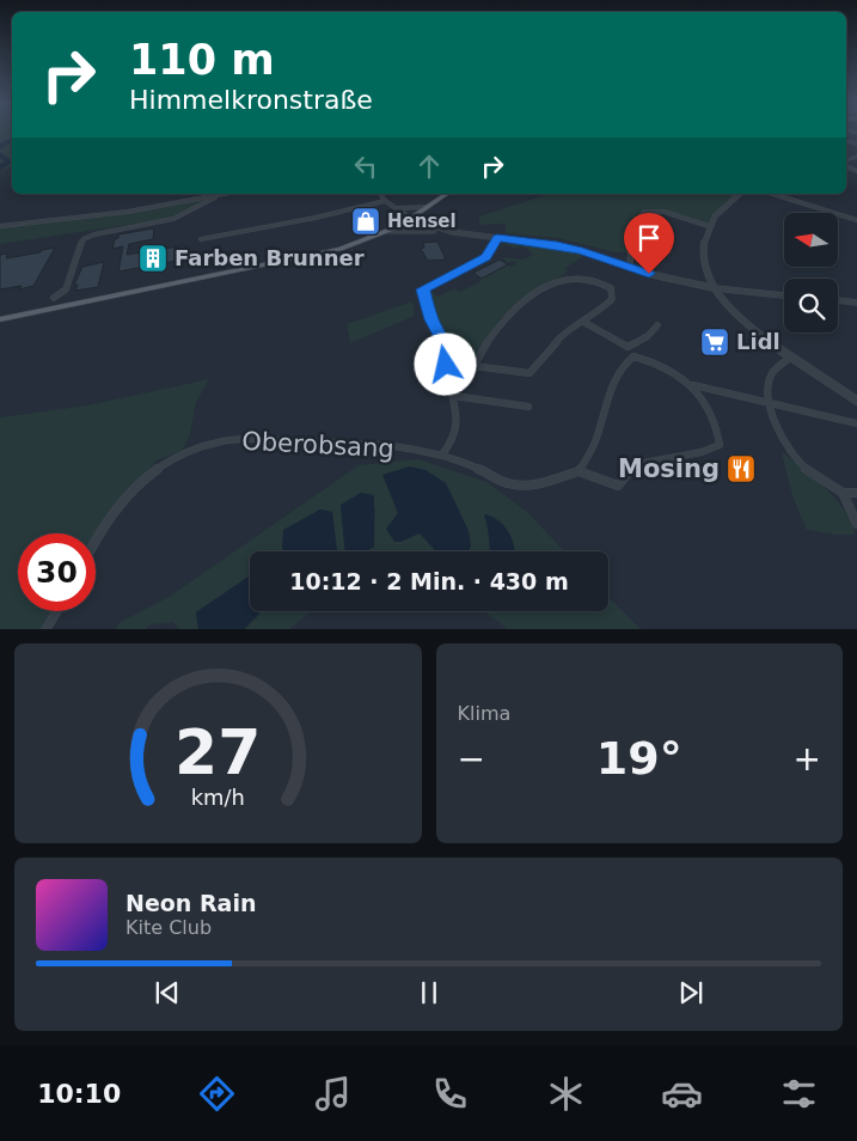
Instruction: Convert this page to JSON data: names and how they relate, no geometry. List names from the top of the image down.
{
  "streets": {
    "street": ["Oberobsang"]
  },
  "places": {
    "shop": ["Hensel"],
    "building": ["Farben Brunner"],
    "supermarket": ["Lidl"],
    "restaurant": ["Mosing"]
  },
  "north": "left",
  "page": {
    "turn": ["110 m", "Himmelkronstraße"],
    "limit": "30",
    "trip": "10:12 · 2 Min. · 430 m",
    "tile": "Klima",
    "heat": ["−", "19°", "+"],
    "song": ["Neon Rain", "Kite Club"],
    "tabs": "10:10",
    "gauge": ["27", "km/h"]
  }
}
